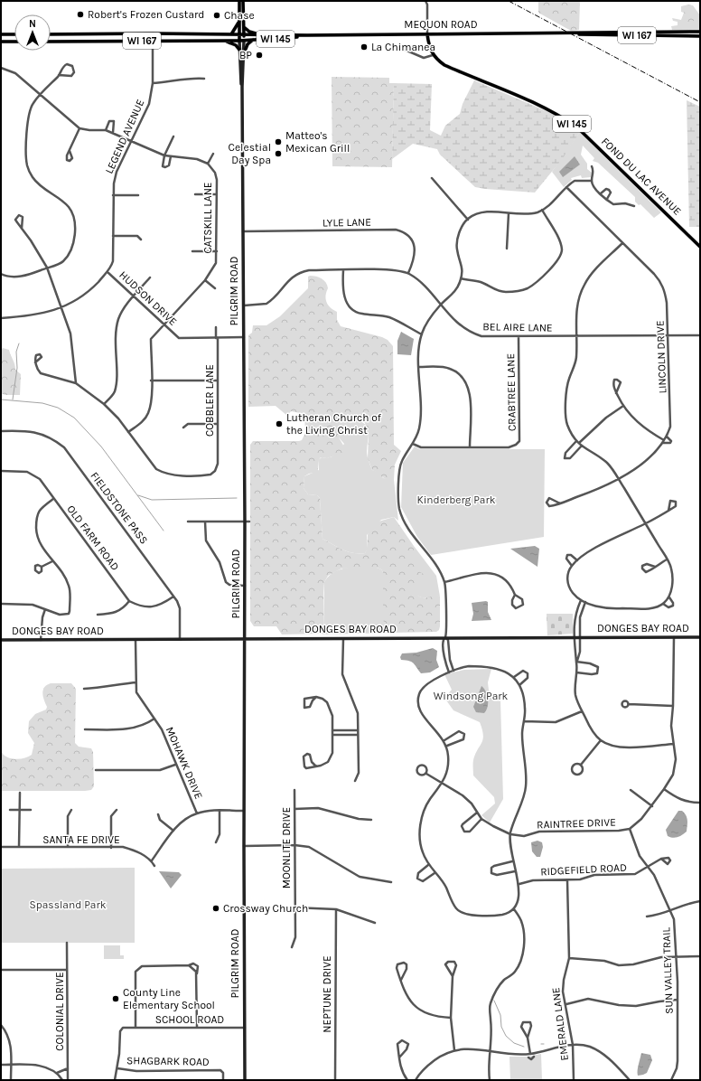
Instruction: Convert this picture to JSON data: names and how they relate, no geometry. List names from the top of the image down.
{
  "streets": {
    "main road": [
      "MEQUON ROAD",
      "WI 167",
      "WI 145",
      "FOND DU LAC AVENUE",
      "PILGRIM ROAD"
    ],
    "street": [
      "LEGEND AVENUE",
      "CATSKILL LANE",
      "LYLE LANE",
      "HUDSON DRIVE",
      "BEL AIRE LANE",
      "LINCOLN DRIVE",
      "CRABTREE LANE",
      "COBBLER LANE",
      "FIELDSTONE PASS",
      "OLD FARM ROAD",
      "DONGES BAY ROAD",
      "MOHAWK DRIVE",
      "RAINTREE DRIVE",
      "SANTA FE DRIVE",
      "MOONLITE DRIVE",
      "RIDGEFIELD ROAD",
      "SUN VALLEY TRAIL",
      "NEPTUNE DRIVE",
      "COLONIAL DRIVE",
      "SCHOOL ROAD",
      "EMERALD LANE",
      "SHAGBARK ROAD"
    ]
  },
  "crossings": [
    ["MEQUON ROAD", "WI 145"],
    ["MEQUON ROAD", "LEGEND AVENUE"],
    ["MEQUON ROAD", "PILGRIM ROAD"],
    ["WI 145", "PILGRIM ROAD"],
    ["LEGEND AVENUE", "HUDSON DRIVE"],
    ["CATSKILL LANE", "HUDSON DRIVE"],
    ["CATSKILL LANE", "COBBLER LANE"],
    ["LYLE LANE", "PILGRIM ROAD"],
    ["LYLE LANE", "BEL AIRE LANE"],
    ["PILGRIM ROAD", "HUDSON DRIVE"],
    ["PILGRIM ROAD", "BEL AIRE LANE"],
    ["PILGRIM ROAD", "DONGES BAY ROAD"],
    ["PILGRIM ROAD", "SCHOOL ROAD"],
    ["HUDSON DRIVE", "COBBLER LANE"],
    ["BEL AIRE LANE", "LINCOLN DRIVE"],
    ["BEL AIRE LANE", "CRABTREE LANE"],
    ["FIELDSTONE PASS", "DONGES BAY ROAD"],
    ["DONGES BAY ROAD", "MOHAWK DRIVE"],
    ["DONGES BAY ROAD", "RAINTREE DRIVE"],
    ["RAINTREE DRIVE", "SUN VALLEY TRAIL"],
    ["RIDGEFIELD ROAD", "SUN VALLEY TRAIL"],
    ["RIDGEFIELD ROAD", "EMERALD LANE"]
  ],
  "parks": ["Kinderberg Park", "Windsong Park", "Spassland Park"],
  "places": [
    "Robert's Frozen Custard",
    "Chase",
    "La Chimanea",
    "BP",
    "Matteo's Mexican Grill",
    "Celestial Day Spa",
    "Lutheran Church of the Living Christ",
    "Crossway Church",
    "County Line Elementary School"
  ],
  "north": "top"
}
